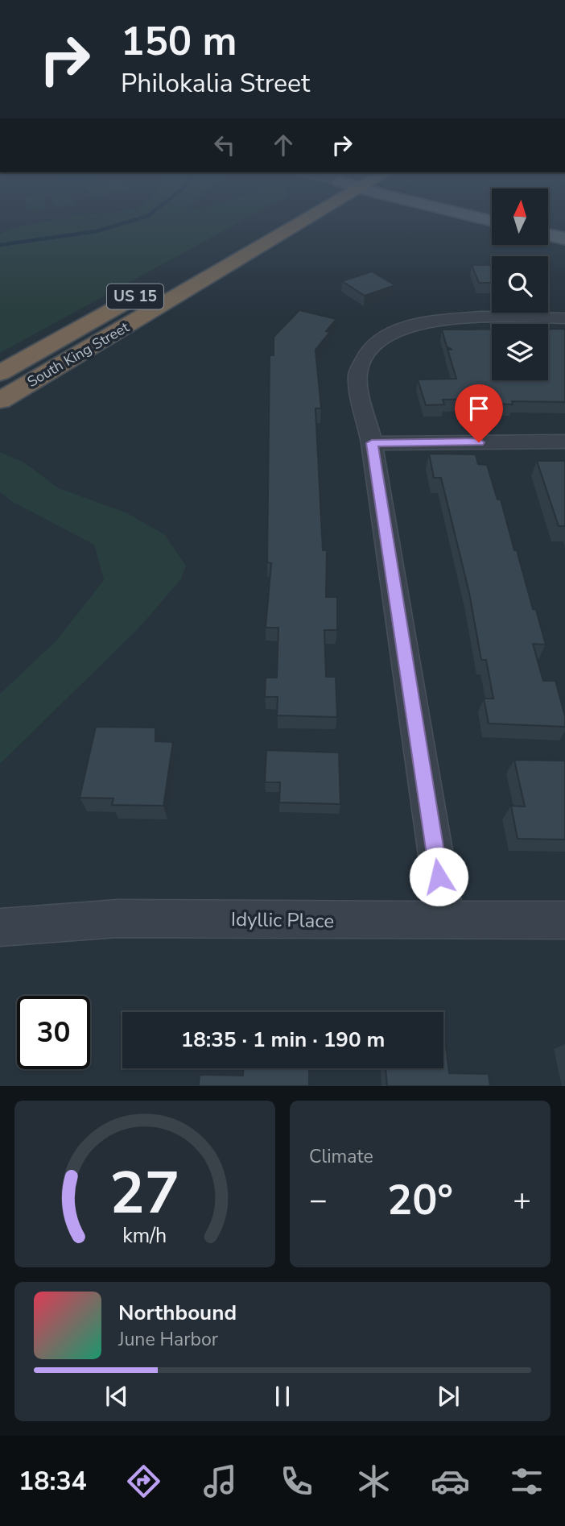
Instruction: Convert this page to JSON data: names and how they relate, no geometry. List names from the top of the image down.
{
  "streets": {
    "highway": ["US 15", "South King Street"],
    "street": ["Idyllic Place"]
  },
  "north": "top",
  "page": {
    "turn": ["150 m", "Philokalia Street"],
    "limit": "30",
    "trip": "18:35 · 1 min · 190 m",
    "tile": "Climate",
    "heat": ["−", "20°", "+"],
    "song": ["Northbound", "June Harbor"],
    "tabs": "18:34",
    "gauge": ["27", "km/h"]
  }
}
